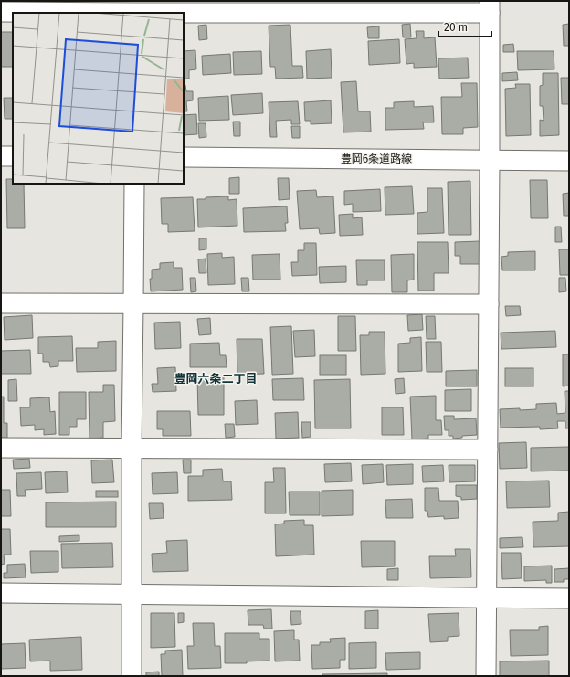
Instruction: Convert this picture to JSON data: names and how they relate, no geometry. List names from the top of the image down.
{
  "streets": {
    "street": ["豊岡6条道路線"]
  },
  "districts": ["豊岡六条二丁目"],
  "scale_bar": "20 m"
}
